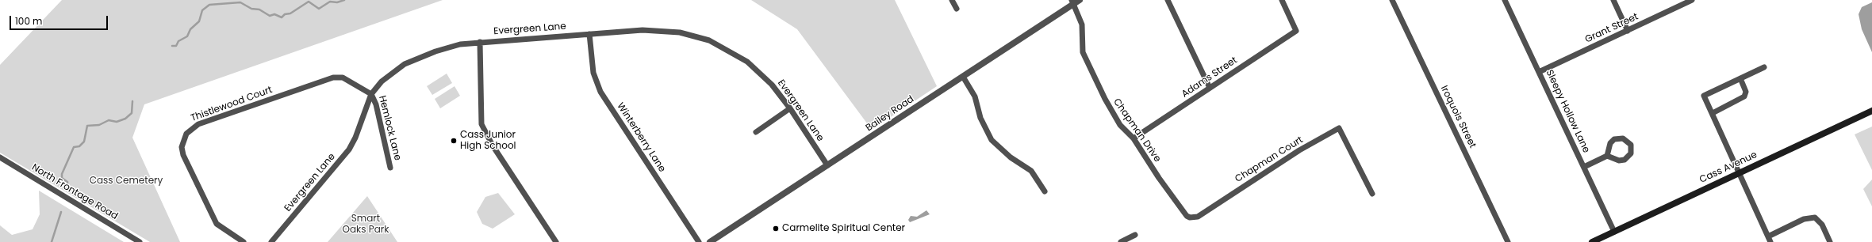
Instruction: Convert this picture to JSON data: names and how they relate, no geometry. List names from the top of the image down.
{
  "streets": {
    "main road": ["Cass Avenue"],
    "street": [
      "Grant Street",
      "Evergreen Lane",
      "Adams Street",
      "Thistlewood Court",
      "Sleepy Hollow Lane",
      "Bailey Road",
      "Iroquois Street",
      "Hemlock Lane",
      "Chapman Drive",
      "Winterberry Lane",
      "Chapman Court",
      "North Frontage Road"
    ]
  },
  "crossings": [
    ["Grant Street", "Sleepy Hollow Lane"],
    ["Evergreen Lane", "Thistlewood Court"],
    ["Evergreen Lane", "Bailey Road"],
    ["Evergreen Lane", "Hemlock Lane"],
    ["Evergreen Lane", "Winterberry Lane"],
    ["Adams Street", "Chapman Drive"],
    ["Thistlewood Court", "Hemlock Lane"],
    ["Sleepy Hollow Lane", "Cass Avenue"],
    ["Bailey Road", "Chapman Drive"],
    ["Chapman Drive", "Chapman Court"]
  ],
  "parks": ["Cass Cemetery", "Smart Oaks Park"],
  "places": ["Cass Junior High School", "Carmelite Spiritual Center"],
  "scale_bar": "100 m"
}
